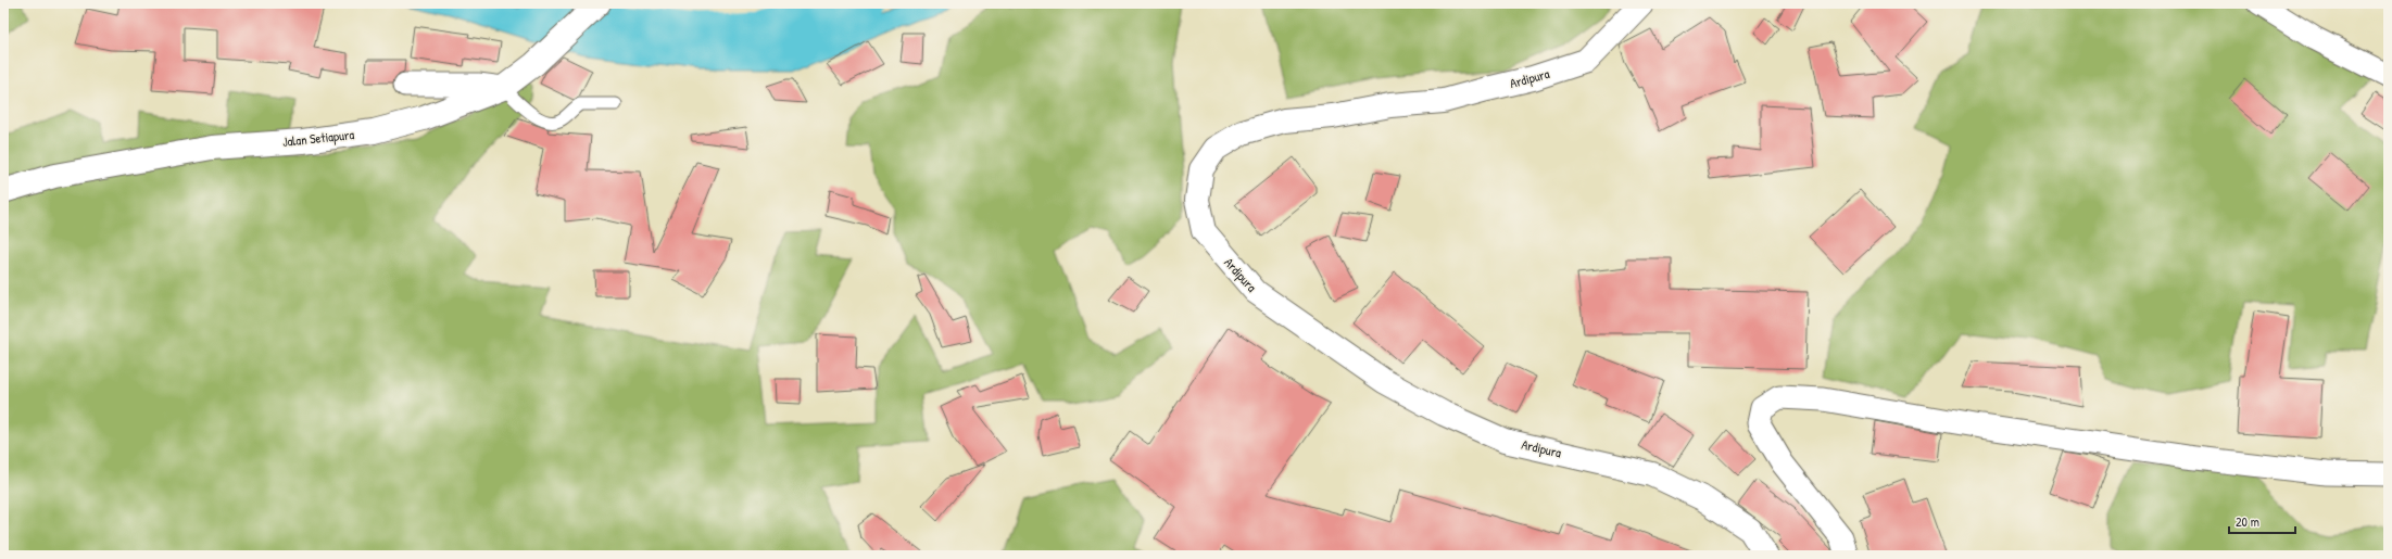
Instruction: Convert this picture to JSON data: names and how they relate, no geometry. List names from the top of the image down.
{
  "streets": {
    "street": ["Ardipura", "Jalan Setiapura"]
  },
  "scale_bar": "20 m"
}
